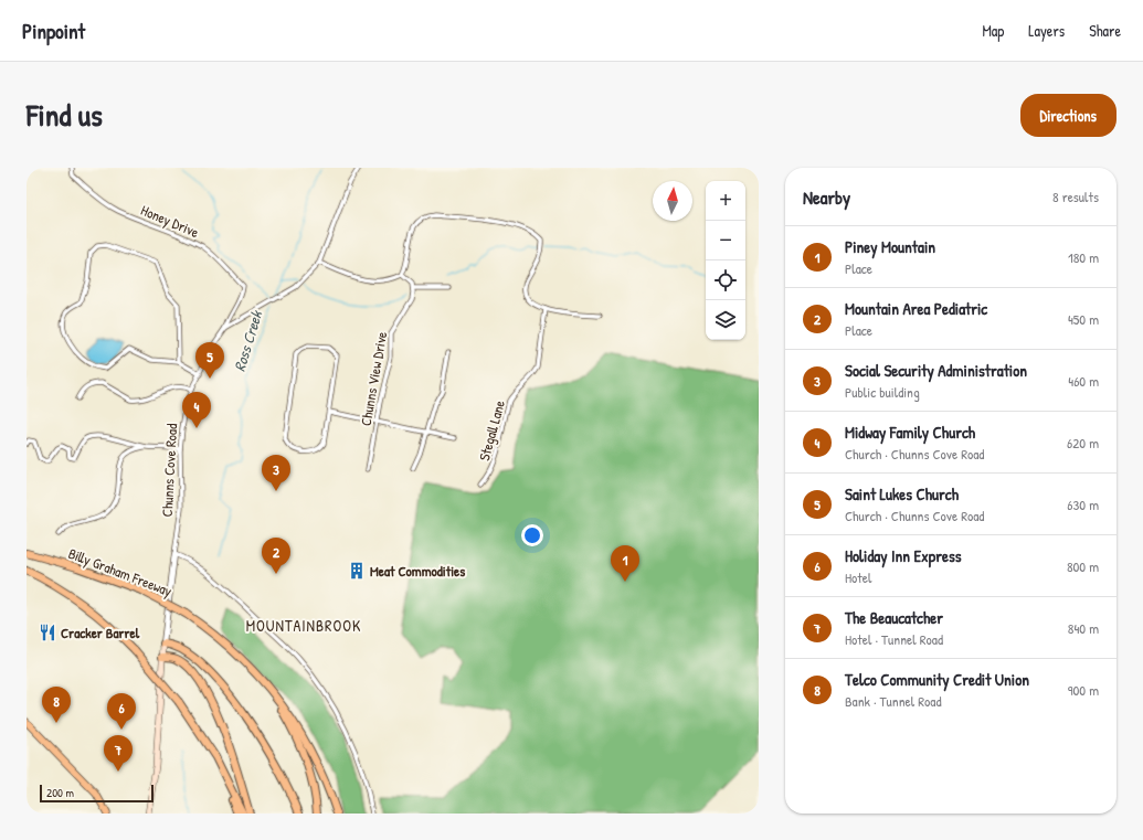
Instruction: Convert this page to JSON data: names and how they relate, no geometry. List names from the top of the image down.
{
  "streets": {
    "highway": ["Billy Graham Freeway"],
    "main road": ["Chunns Cove Road"],
    "street": ["Honey Drive", "Chunns View Drive", "Stegall Lane"]
  },
  "crossings": [
    ["Honey Drive", "Chunns Cove Road"]
  ],
  "districts": ["MOUNTAINBROOK"],
  "water": ["Ross Creek"],
  "places": {
    "building": ["Meat Commodities"],
    "restaurant": ["Cracker Barrel"]
  },
  "scale_bar": "200 m",
  "north": "top",
  "page": {
    "header": "Pinpoint",
    "nav": ["Map", "Layers", "Share"],
    "title": "Find us",
    "buttons": "Directions",
    "heading": ["Nearby", "8 results"],
    "map_buttons": ["+", "−"],
    "list": [
      {
        "mark": "1",
        "name": "Piney Mountain",
        "note": "Place",
        "value": "180 m"
      },
      {
        "mark": "2",
        "name": "Mountain Area Pediatric",
        "note": "Place",
        "value": "450 m"
      },
      {
        "mark": "3",
        "name": "Social Security Administration",
        "note": "Public building",
        "value": "460 m"
      },
      {
        "mark": "4",
        "name": "Midway Family Church",
        "note": "Church · Chunns Cove Road",
        "value": "620 m"
      },
      {
        "mark": "5",
        "name": "Saint Lukes Church",
        "note": "Church · Chunns Cove Road",
        "value": "630 m"
      },
      {
        "mark": "6",
        "name": "Holiday Inn Express",
        "note": "Hotel",
        "value": "800 m"
      },
      {
        "mark": "7",
        "name": "The Beaucatcher",
        "note": "Hotel · Tunnel Road",
        "value": "840 m"
      },
      {
        "mark": "8",
        "name": "Telco Community Credit Union",
        "note": "Bank · Tunnel Road",
        "value": "900 m"
      }
    ],
    "pins": [
      "5",
      "4",
      "3",
      "2",
      "1",
      "8",
      "6",
      "7"
    ],
    "scale": "200 m"
  }
}
